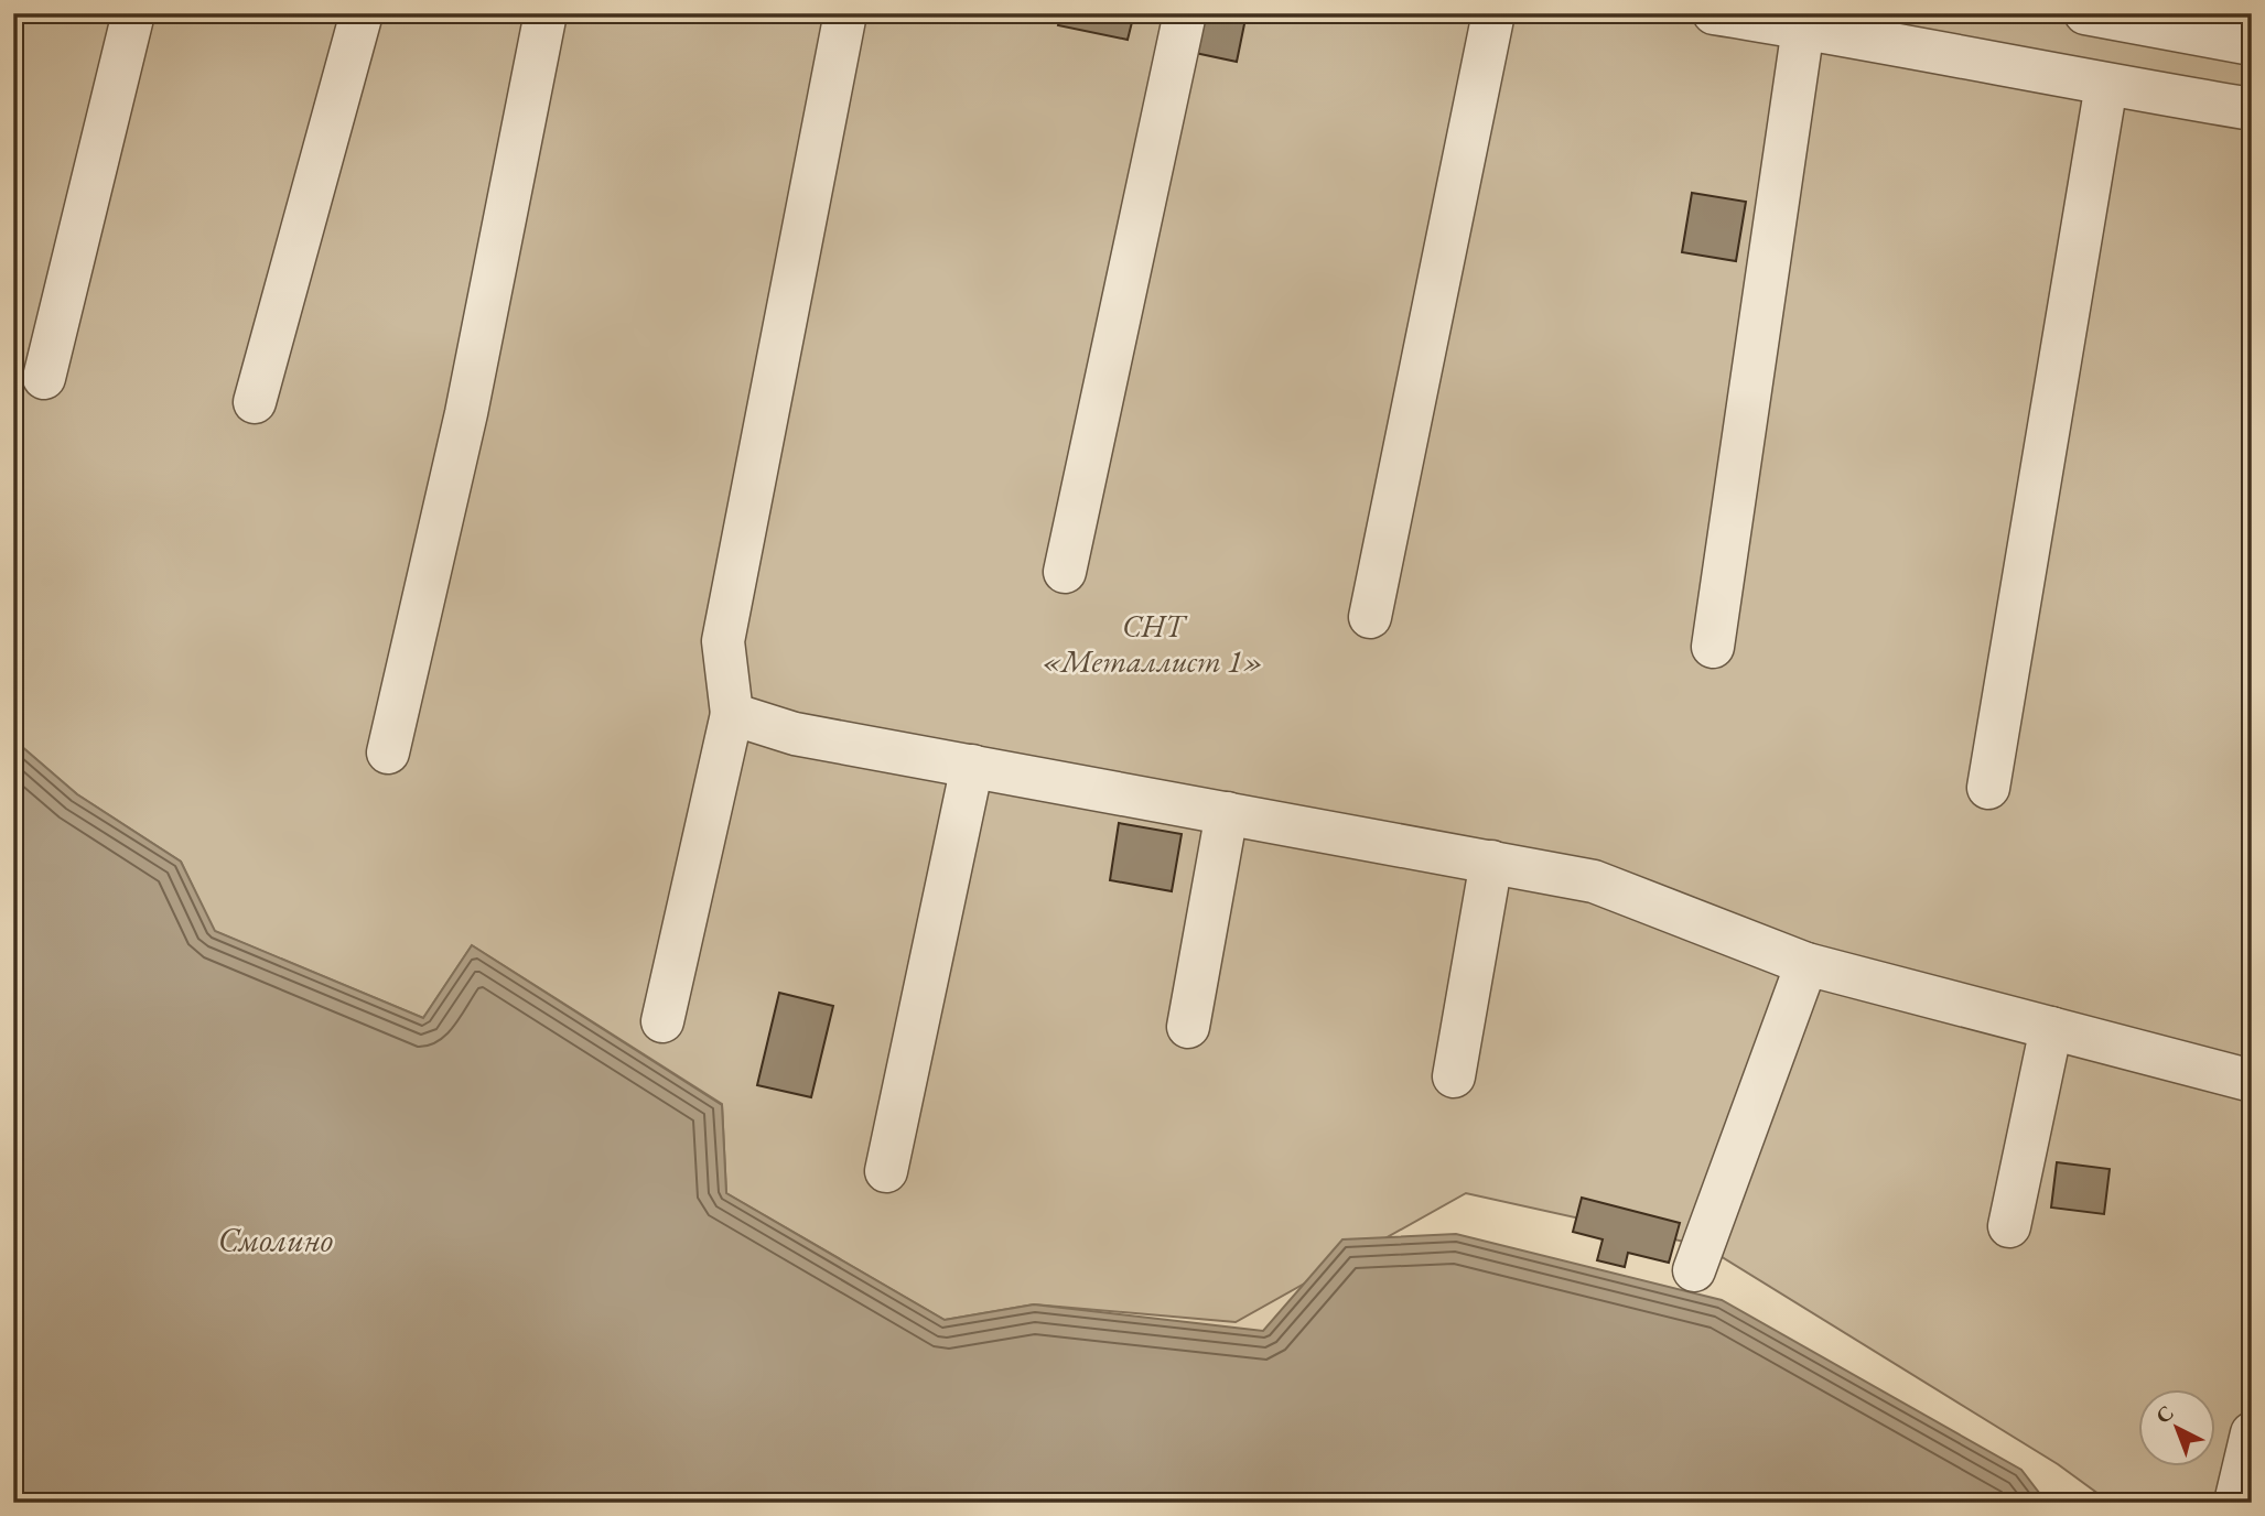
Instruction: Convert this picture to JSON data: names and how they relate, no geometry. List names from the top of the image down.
{
  "water": ["Смолино"],
  "parks": ["СНТ «Металлист 1»"],
  "north": "top left"
}
